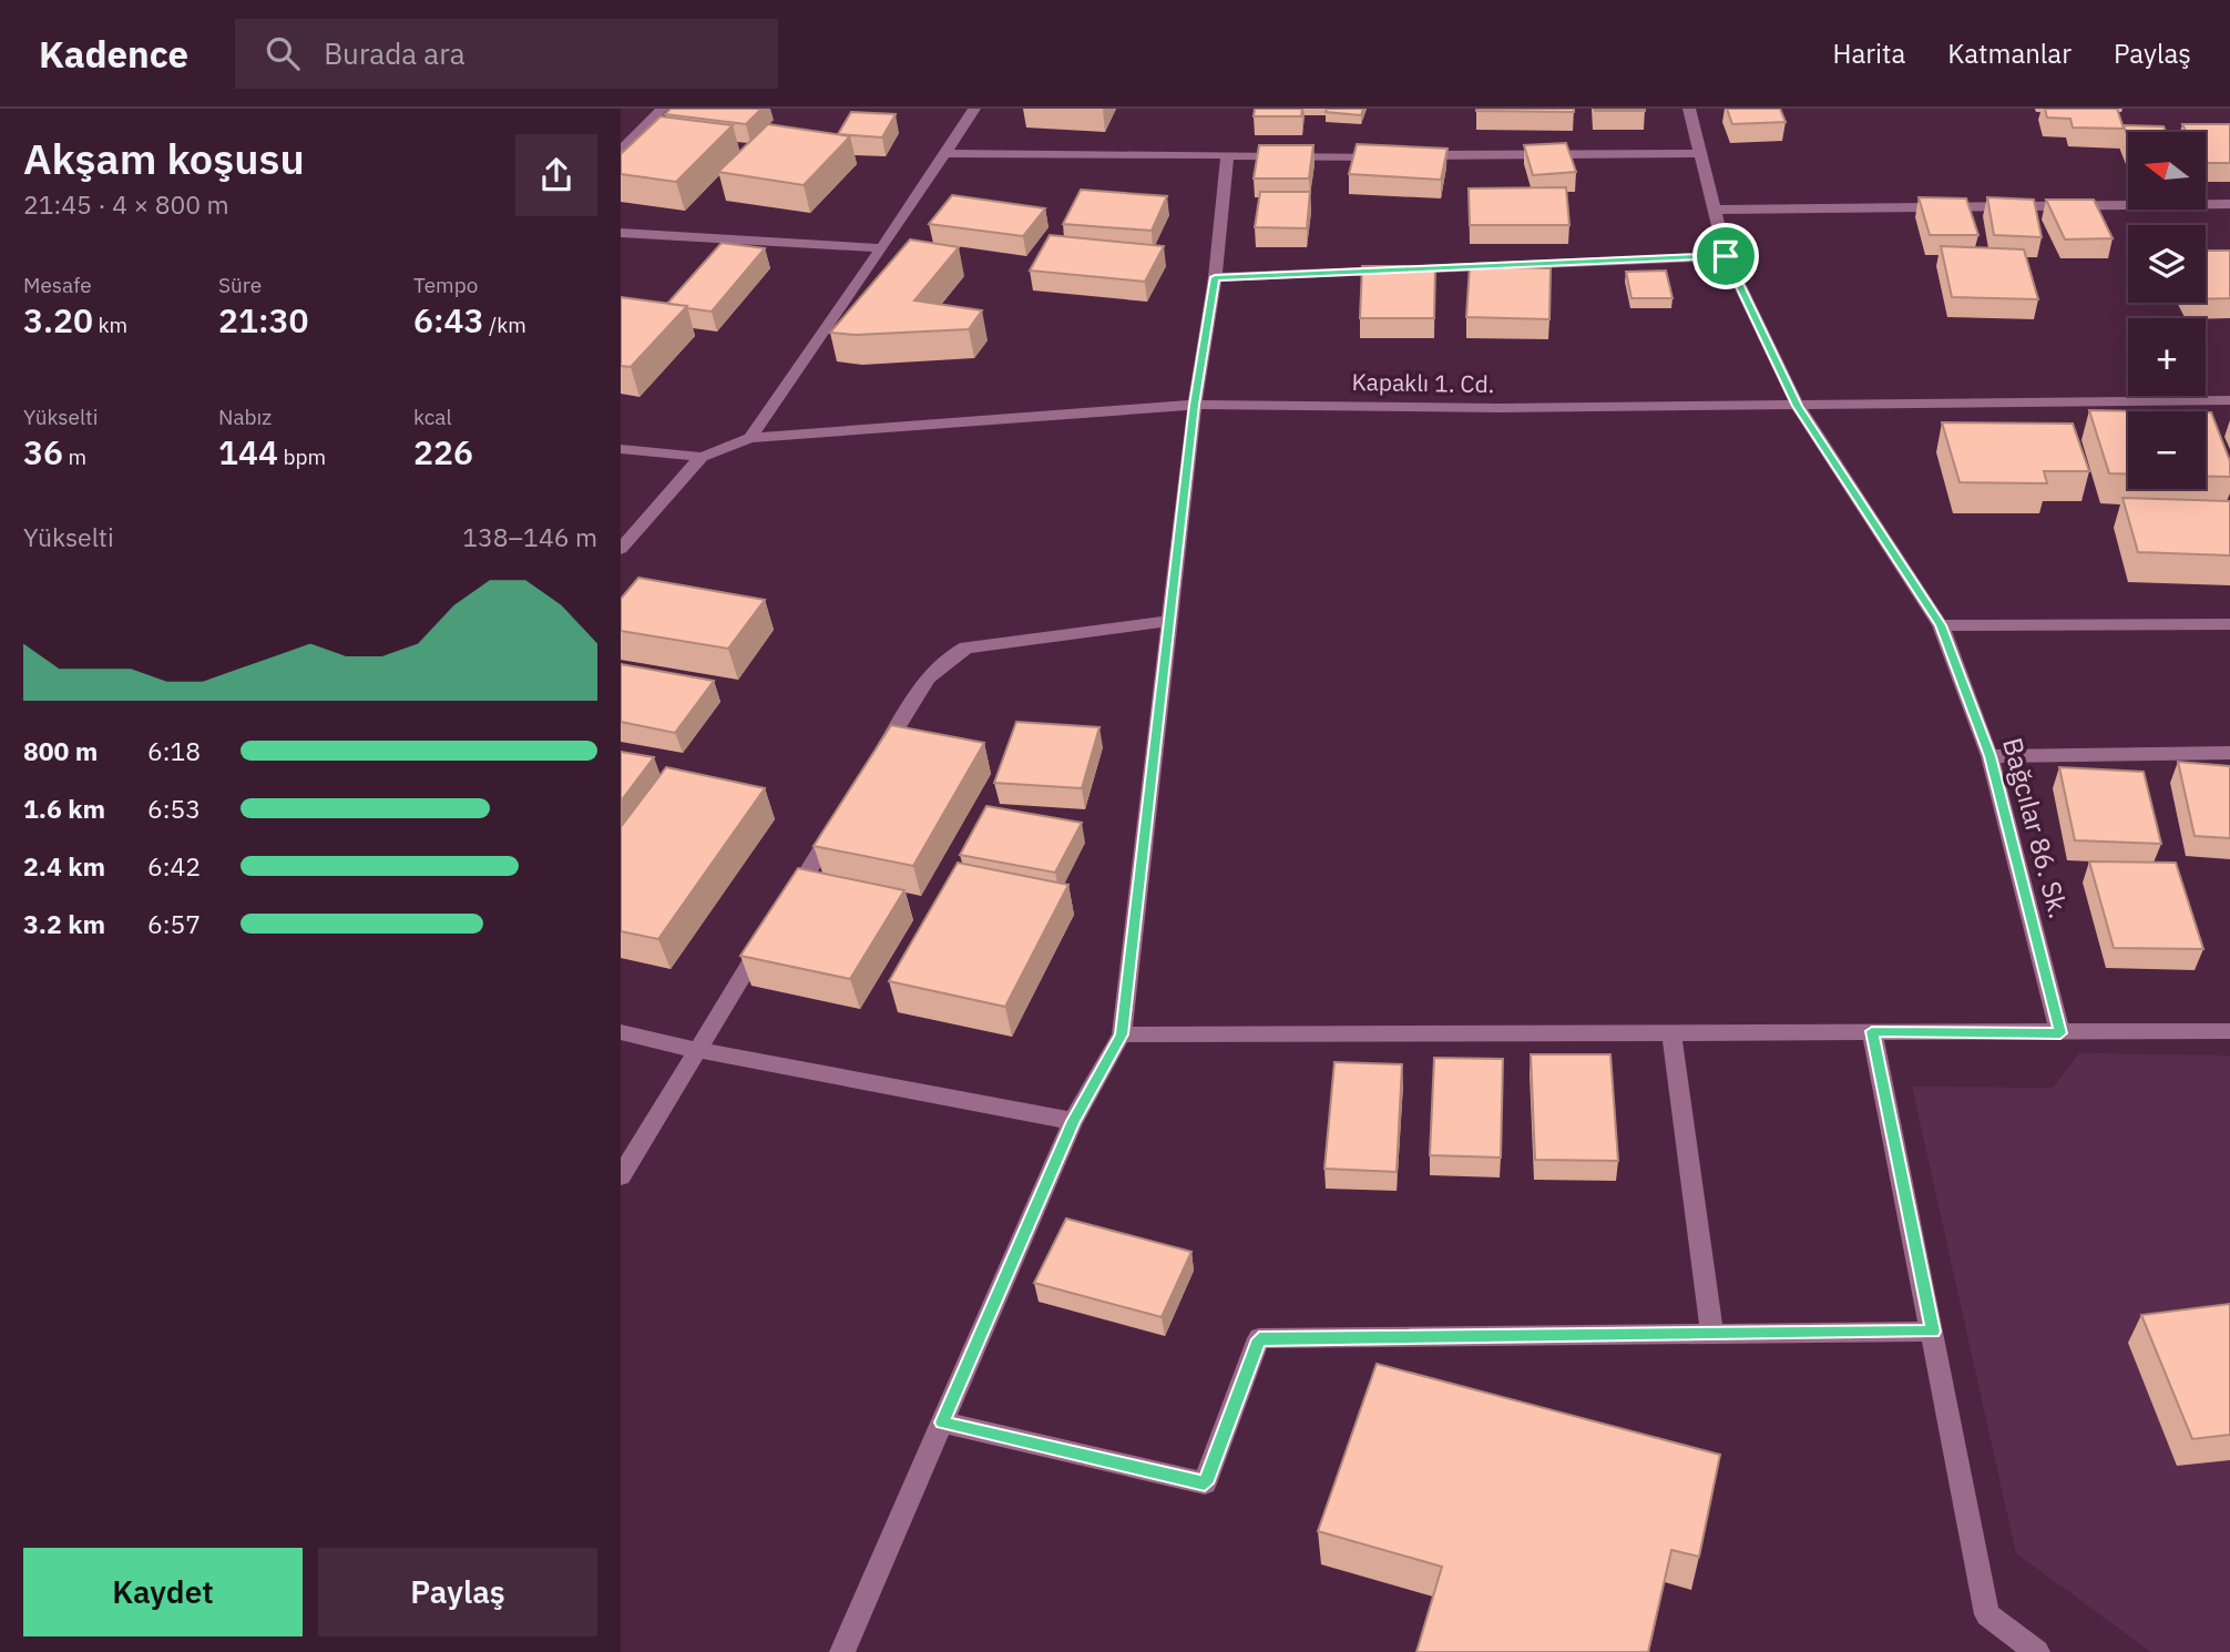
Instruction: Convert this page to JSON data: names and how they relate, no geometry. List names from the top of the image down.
{
  "streets": {
    "street": ["Kapaklı 1. Cd.", "Bağcılar 86. Sk."]
  },
  "crossings": [
    ["Kapaklı 1. Cd.", "Bağcılar 86. Sk."]
  ],
  "north": "left",
  "page": {
    "header": "Kadence",
    "search": "Burada ara",
    "nav": ["Harita", "Katmanlar", "Paylaş"],
    "heading": ["Akşam koşusu", "21:45 · 4 × 800 m"],
    "map_buttons": ["+", "−"],
    "stats": [
      ["Mesafe", "3.20 km"],
      ["Süre", "21:30"],
      ["Tempo", "6:43 /km"],
      ["Yükselti", "36 m"],
      ["Nabız", "144 bpm"],
      ["kcal", "226"]
    ],
    "chart": ["Yükselti", "138–146 m"],
    "list": [
      {
        "name": "800 m",
        "note": "6:18"
      },
      {
        "name": "1.6 km",
        "note": "6:53"
      },
      {
        "name": "2.4 km",
        "note": "6:42"
      },
      {
        "name": "3.2 km",
        "note": "6:57"
      }
    ],
    "buttons": ["Kaydet", "Paylaş"]
  }
}
